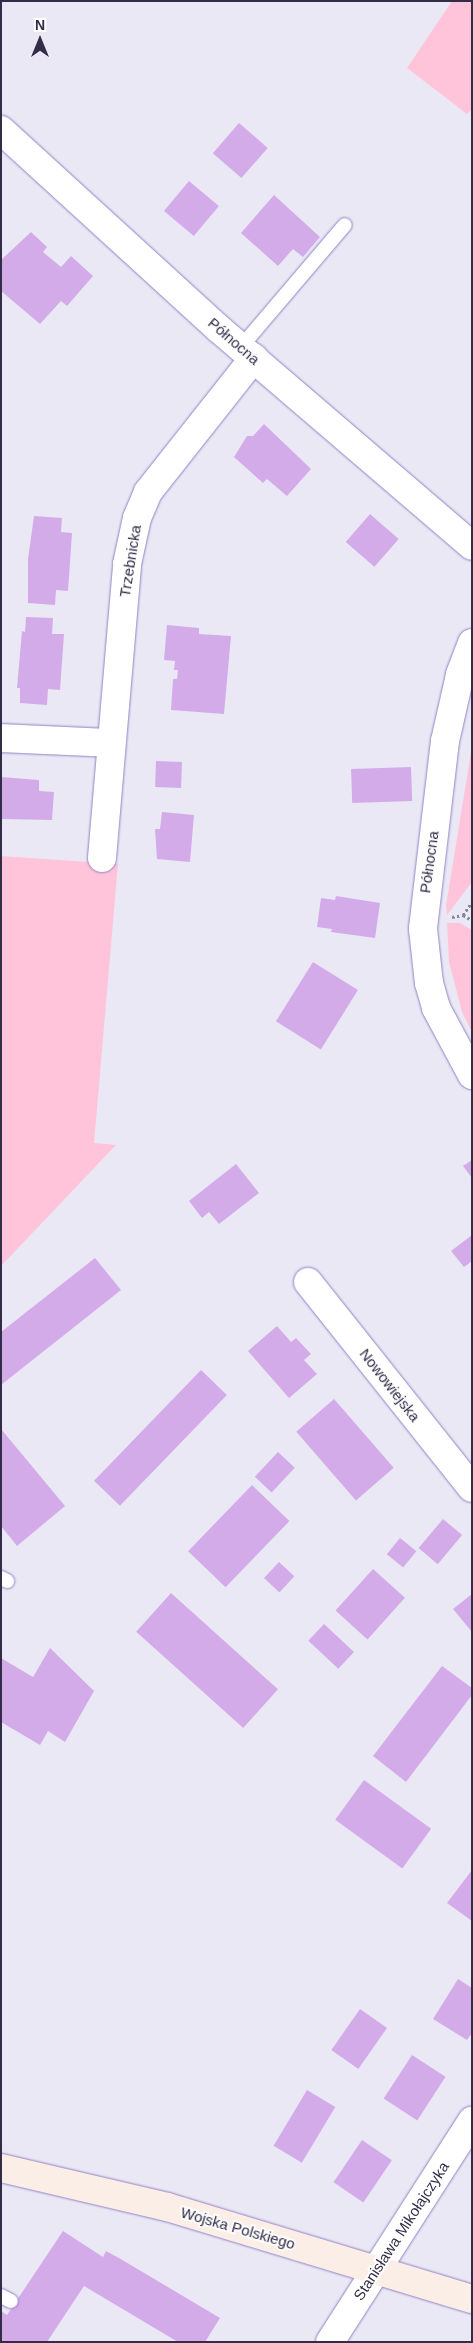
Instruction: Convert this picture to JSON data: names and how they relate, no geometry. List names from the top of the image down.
{
  "streets": {
    "main road": ["Wojska Polskiego"],
    "street": [
      "Północna",
      "Trzebnicka",
      "Nowowiejska",
      "Stanisława Mikołajczyka"
    ]
  },
  "crossings": [
    ["Północna", "Trzebnicka"],
    ["Wojska Polskiego", "Stanisława Mikołajczyka"]
  ],
  "north": "top"
}
